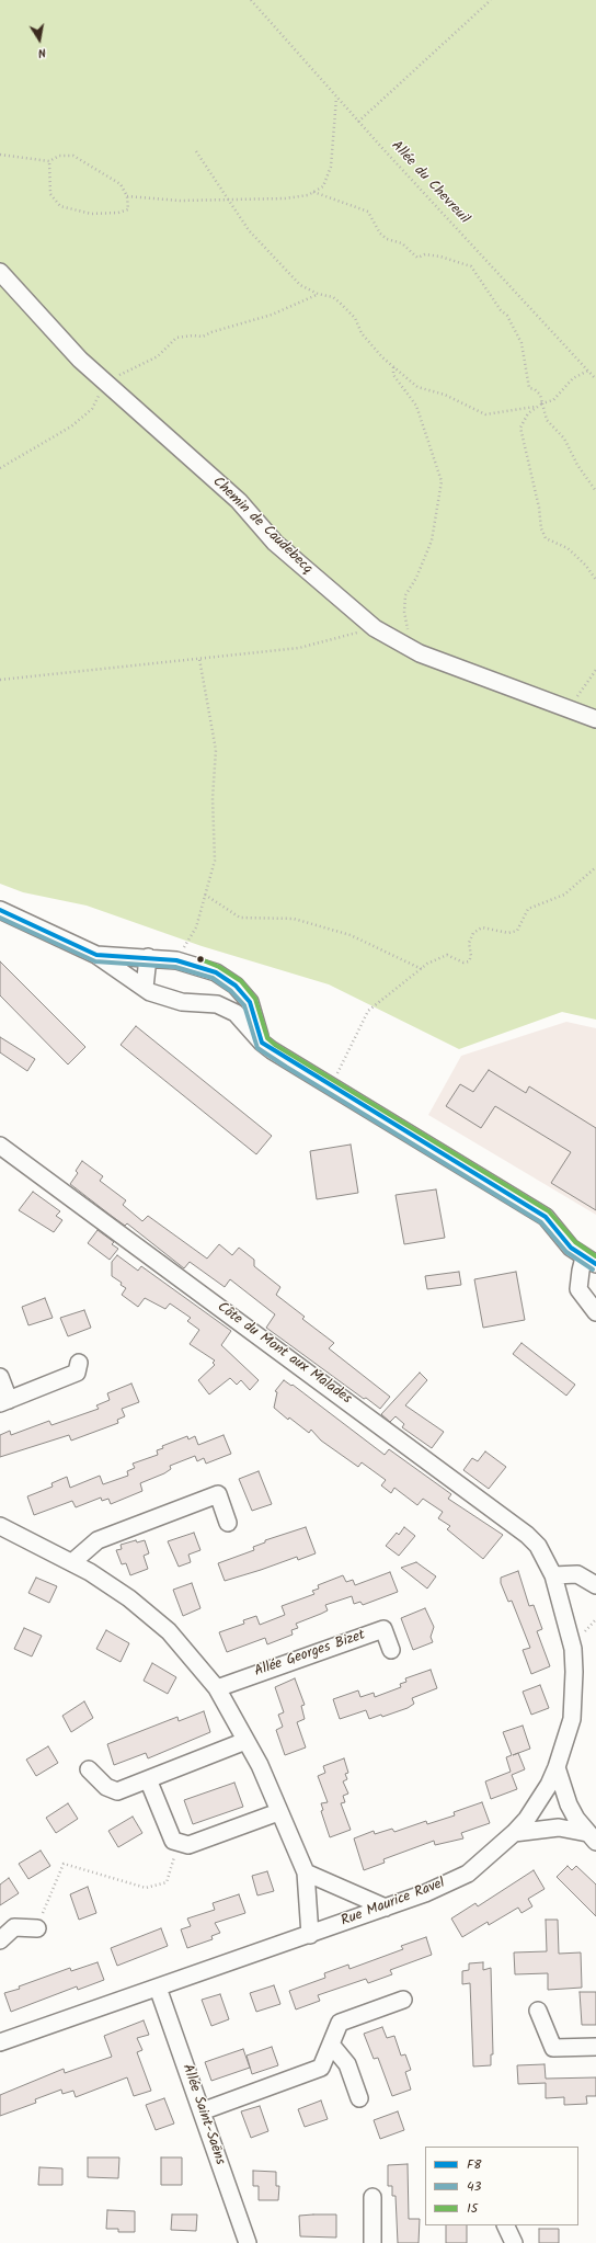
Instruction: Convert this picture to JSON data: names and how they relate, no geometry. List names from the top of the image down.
{
  "streets": {
    "street": [
      "Chemin de Caudebecq",
      "Côte du Mont aux Malades",
      "Allée Georges Bizet",
      "Rue Maurice Ravel",
      "Allée Saint-Saëns"
    ],
    "path": ["Allée du Chevreuil"]
  },
  "crossings": [
    ["Côte du Mont aux Malades", "Rue Maurice Ravel"],
    ["Rue Maurice Ravel", "Allée Saint-Saëns"]
  ],
  "lines": ["transit line F8", "transit line 43", "transit line 15"],
  "legend": ["F8", "43", "15"],
  "north": "bottom"
}
